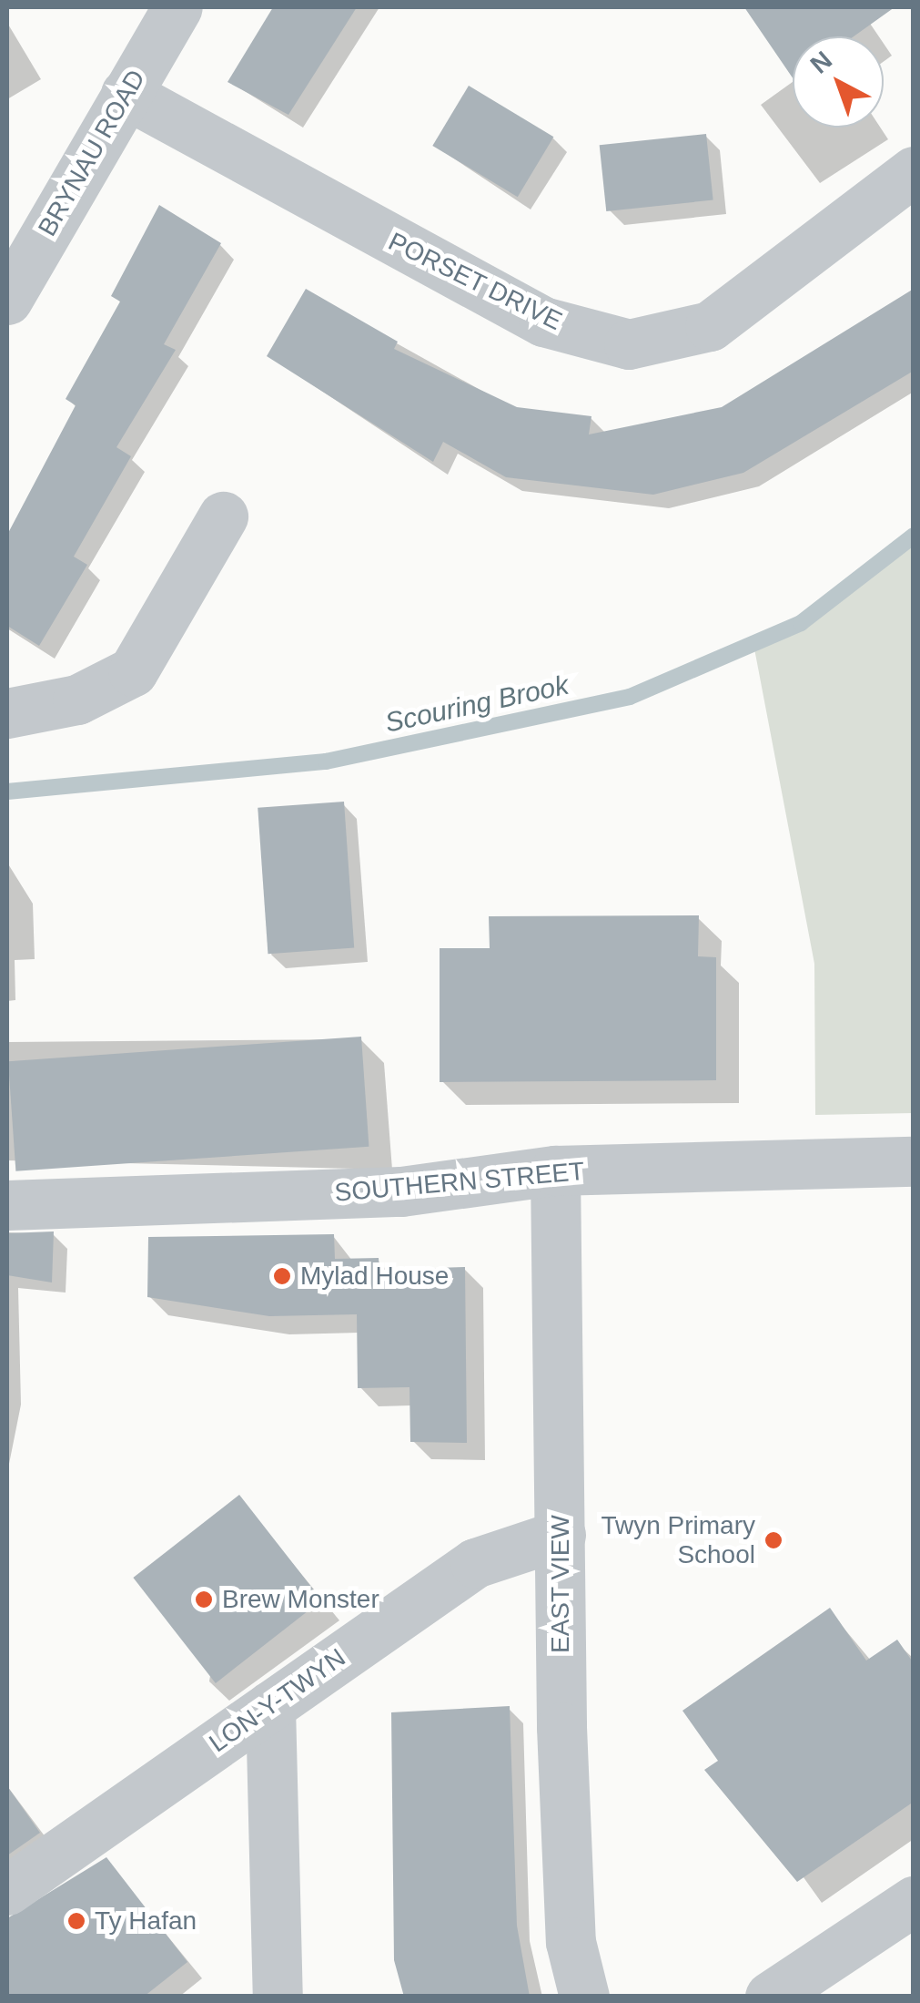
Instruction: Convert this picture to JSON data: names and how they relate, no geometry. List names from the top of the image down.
{
  "streets": {
    "street": [
      "BRYNAU ROAD",
      "PORSET DRIVE",
      "SOUTHERN STREET",
      "EAST VIEW",
      "LON-Y-TWYN"
    ]
  },
  "crossings": [
    ["BRYNAU ROAD", "PORSET DRIVE"],
    ["SOUTHERN STREET", "EAST VIEW"],
    ["EAST VIEW", "LON-Y-TWYN"]
  ],
  "water": ["Scouring Brook"],
  "places": [
    "Mylad House",
    "Twyn Primary School",
    "Brew Monster",
    "Ty Hafan"
  ],
  "north": "top left"
}
